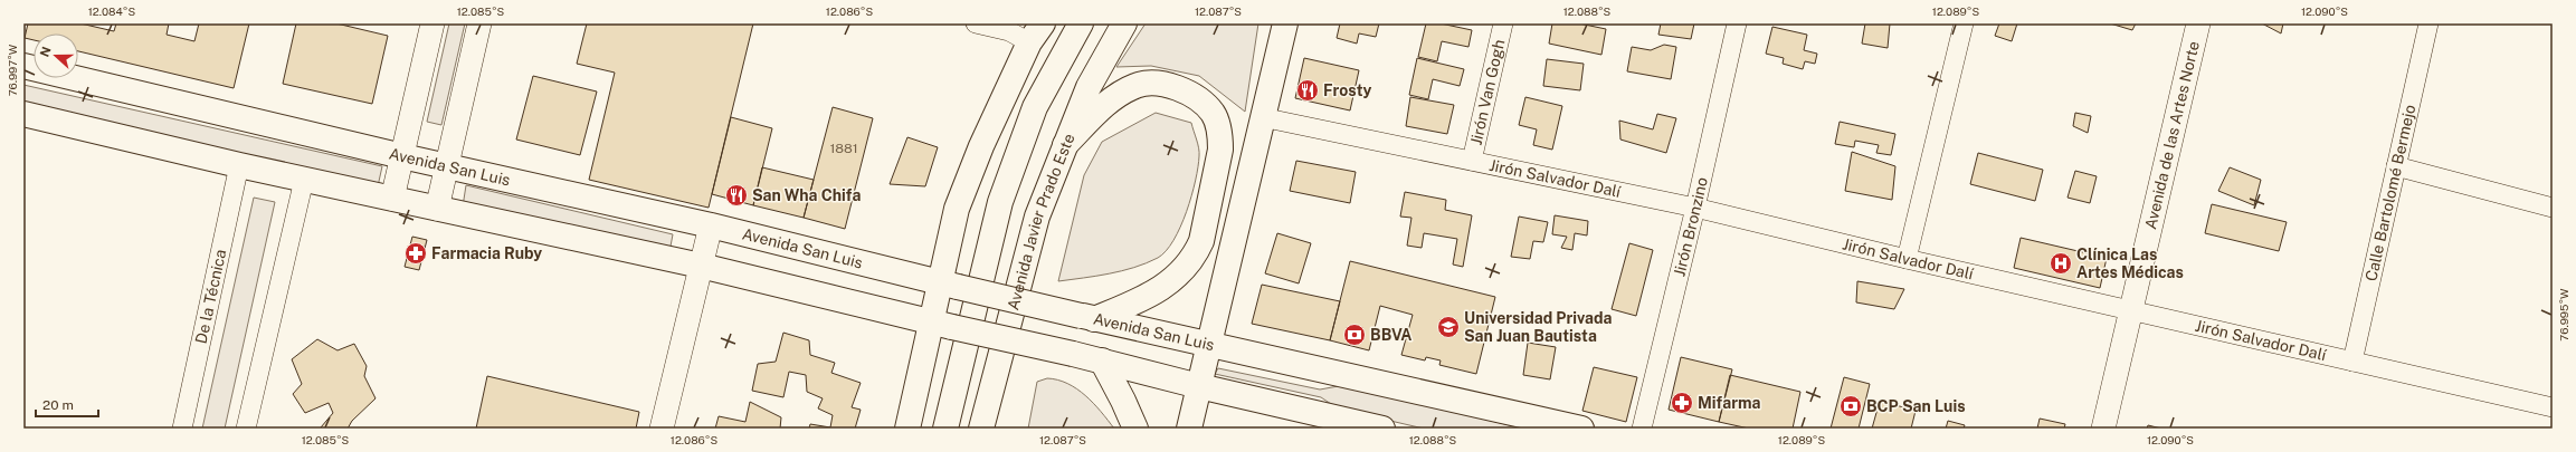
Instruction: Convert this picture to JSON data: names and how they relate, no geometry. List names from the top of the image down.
{
  "streets": {
    "main road": ["Avenida San Luis", "Avenida Javier Prado Este"],
    "street": [
      "Jirón Van Gogh",
      "Avenida de las Artes Norte",
      "Jirón Salvador Dalí",
      "Calle Bartolomé Bermejo",
      "Jirón Bronzino",
      "De la Técnica"
    ]
  },
  "crossings": [
    ["Jirón Van Gogh", "Jirón Salvador Dalí"],
    ["Avenida de las Artes Norte", "Jirón Salvador Dalí"],
    ["Jirón Salvador Dalí", "Calle Bartolomé Bermejo"],
    ["Jirón Salvador Dalí", "Jirón Bronzino"]
  ],
  "places": {
    "restaurant": ["Frosty", "San Wha Chifa"],
    "pharmacy": ["Farmacia Ruby", "Mifarma"],
    "hospital": ["Clínica Las Artes Médicas"],
    "school or university": ["Universidad Privada San Juan Bautista"],
    "bank": ["BBVA", "BCP San Luis"]
  },
  "house_numbers": ["1881"],
  "scale_bar": "20 m",
  "north": "left",
  "coordinates": [
    "12.084°S",
    "12.085°S",
    "12.086°S",
    "12.087°S",
    "12.088°S",
    "12.089°S",
    "12.090°S",
    "76.997°W",
    "76.995°W"
  ]
}
